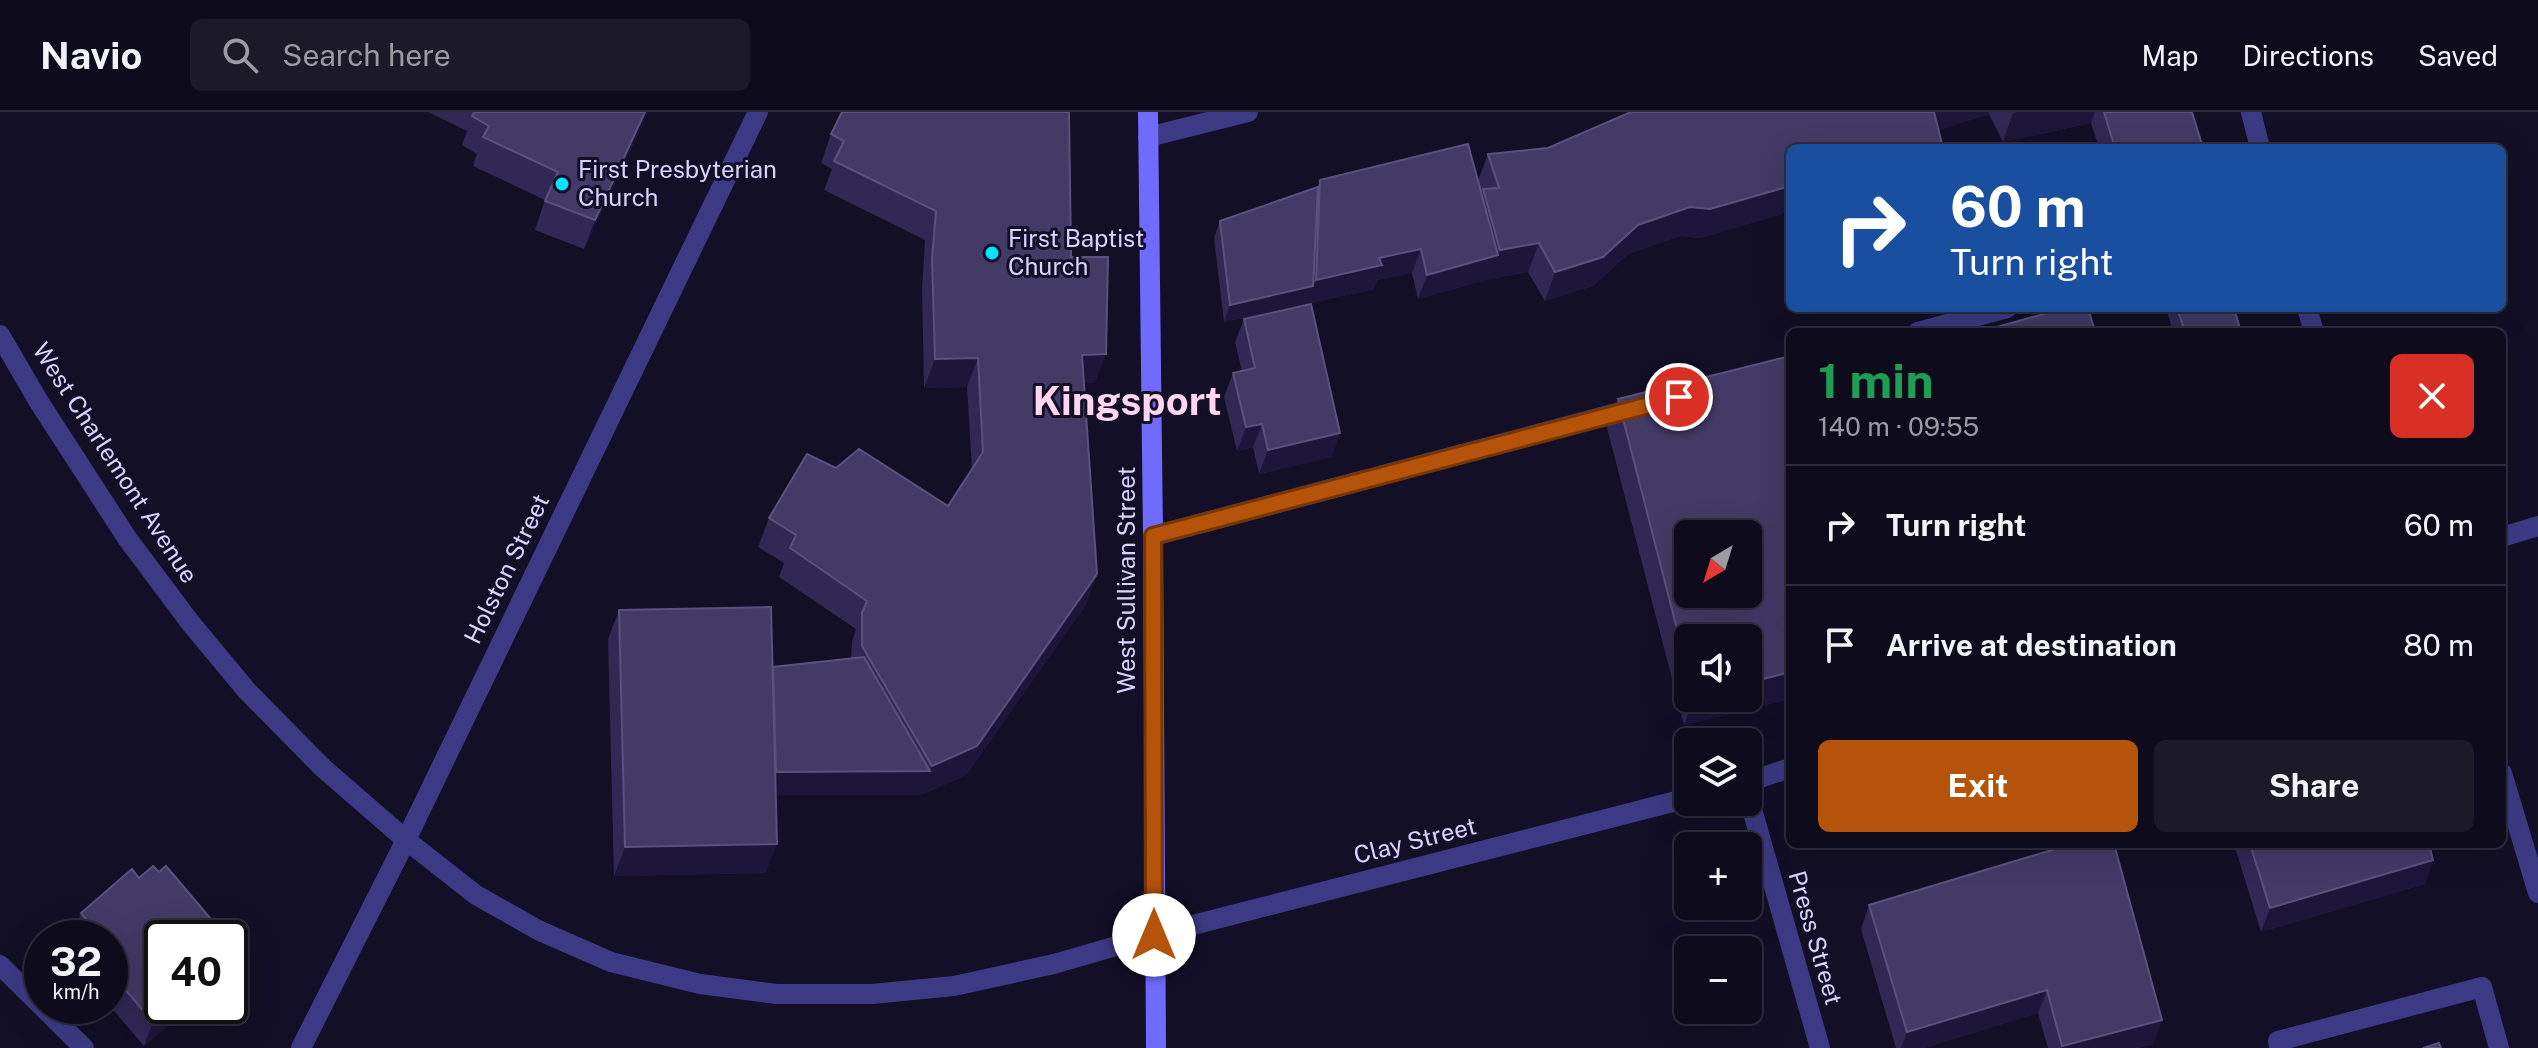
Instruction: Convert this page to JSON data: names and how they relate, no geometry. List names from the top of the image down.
{
  "streets": {
    "street": [
      "West Charlemont Avenue",
      "Holston Street",
      "West Sullivan Street",
      "Clay Street",
      "Press Street"
    ]
  },
  "crossings": [
    ["West Charlemont Avenue", "Holston Street"],
    ["West Charlemont Avenue", "West Sullivan Street"],
    ["West Charlemont Avenue", "Clay Street"],
    ["West Sullivan Street", "Clay Street"]
  ],
  "districts": ["Kingsport"],
  "places": ["First Presbyterian Church", "First Baptist Church"],
  "north": "bottom left",
  "page": {
    "header": "Navio",
    "search": "Search here",
    "nav": ["Map", "Directions", "Saved"],
    "turn": ["60 m", "Turn right"],
    "heading": ["1 min", "140 m · 09:55"],
    "list": [
      {
        "name": "Turn right",
        "value": "60 m"
      },
      {
        "name": "Arrive at destination",
        "value": "80 m"
      }
    ],
    "map_buttons": ["+", "−"],
    "buttons": ["Exit", "Share"],
    "speed": "32 km/h",
    "limit": "40"
  }
}
